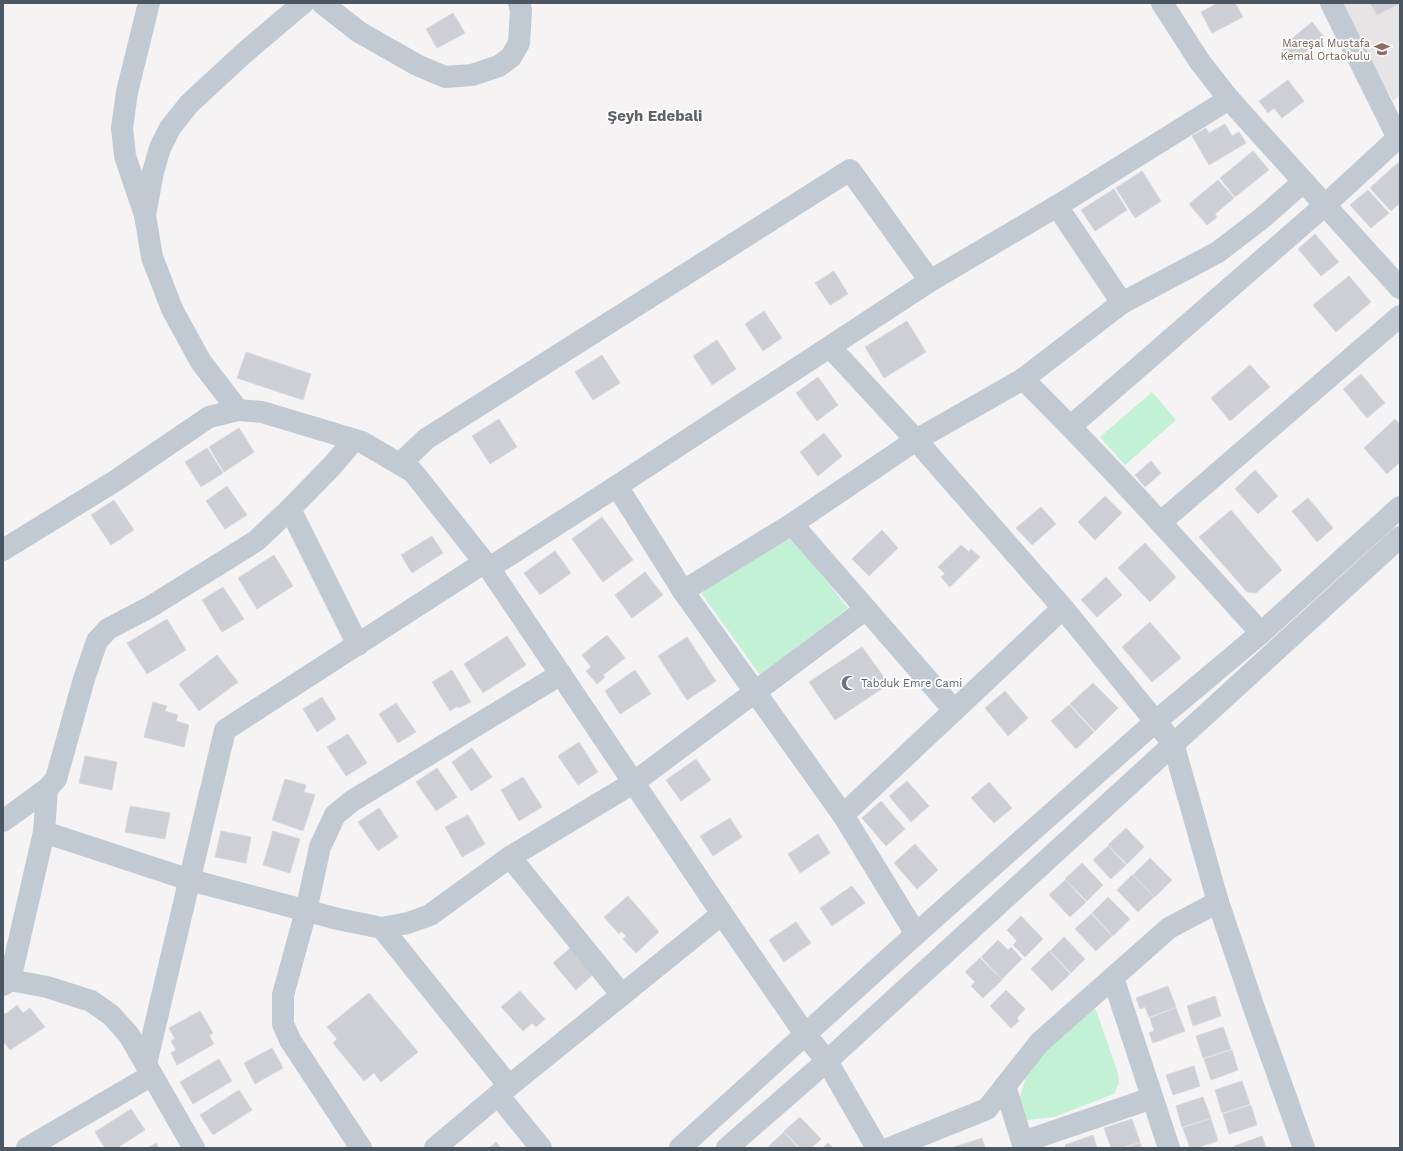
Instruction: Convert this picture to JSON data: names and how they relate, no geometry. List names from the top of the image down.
{
  "districts": ["Şeyh Edebali"],
  "places": {
    "school or university": ["Mareşal Mustafa Kemal Ortaokulu"],
    "mosque": ["Tabduk Emre Cami"]
  }
}
